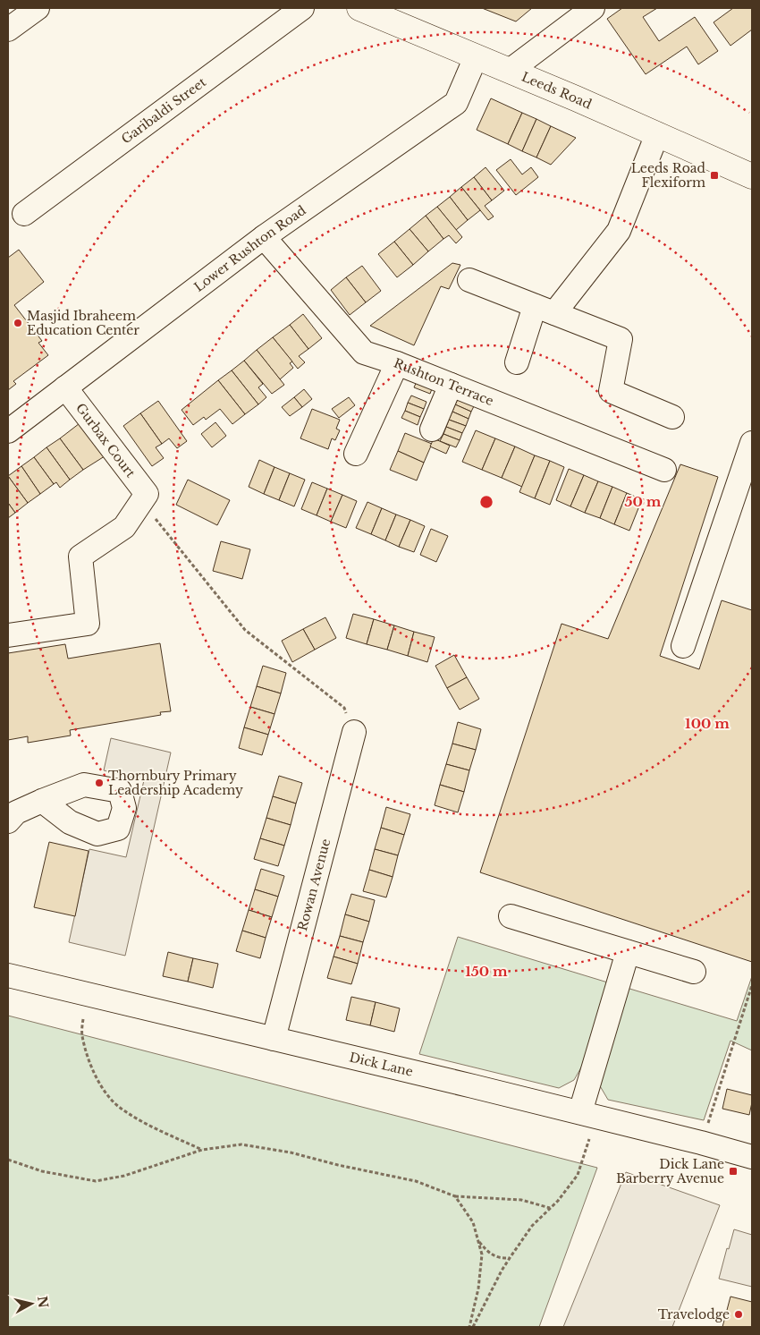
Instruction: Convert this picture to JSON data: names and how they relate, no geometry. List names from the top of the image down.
{
  "streets": {
    "highway": ["Leeds Road"],
    "street": [
      "Garibaldi Street",
      "Lower Rushton Road",
      "Rushton Terrace",
      "Gurbax Court",
      "Rowan Avenue",
      "Dick Lane"
    ]
  },
  "crossings": [
    ["Leeds Road", "Lower Rushton Road"],
    ["Lower Rushton Road", "Rushton Terrace"],
    ["Lower Rushton Road", "Gurbax Court"],
    ["Rowan Avenue", "Dick Lane"]
  ],
  "places": {
    "transit": ["Leeds Road Flexiform", "Dick Lane Barberry Avenue"],
    "other": ["Masjid Ibraheem Education Center", "Thornbury Primary Leadership Academy", "Travelodge"]
  },
  "north": "right",
  "rings": ["50 m", "100 m", "150 m"]
}
